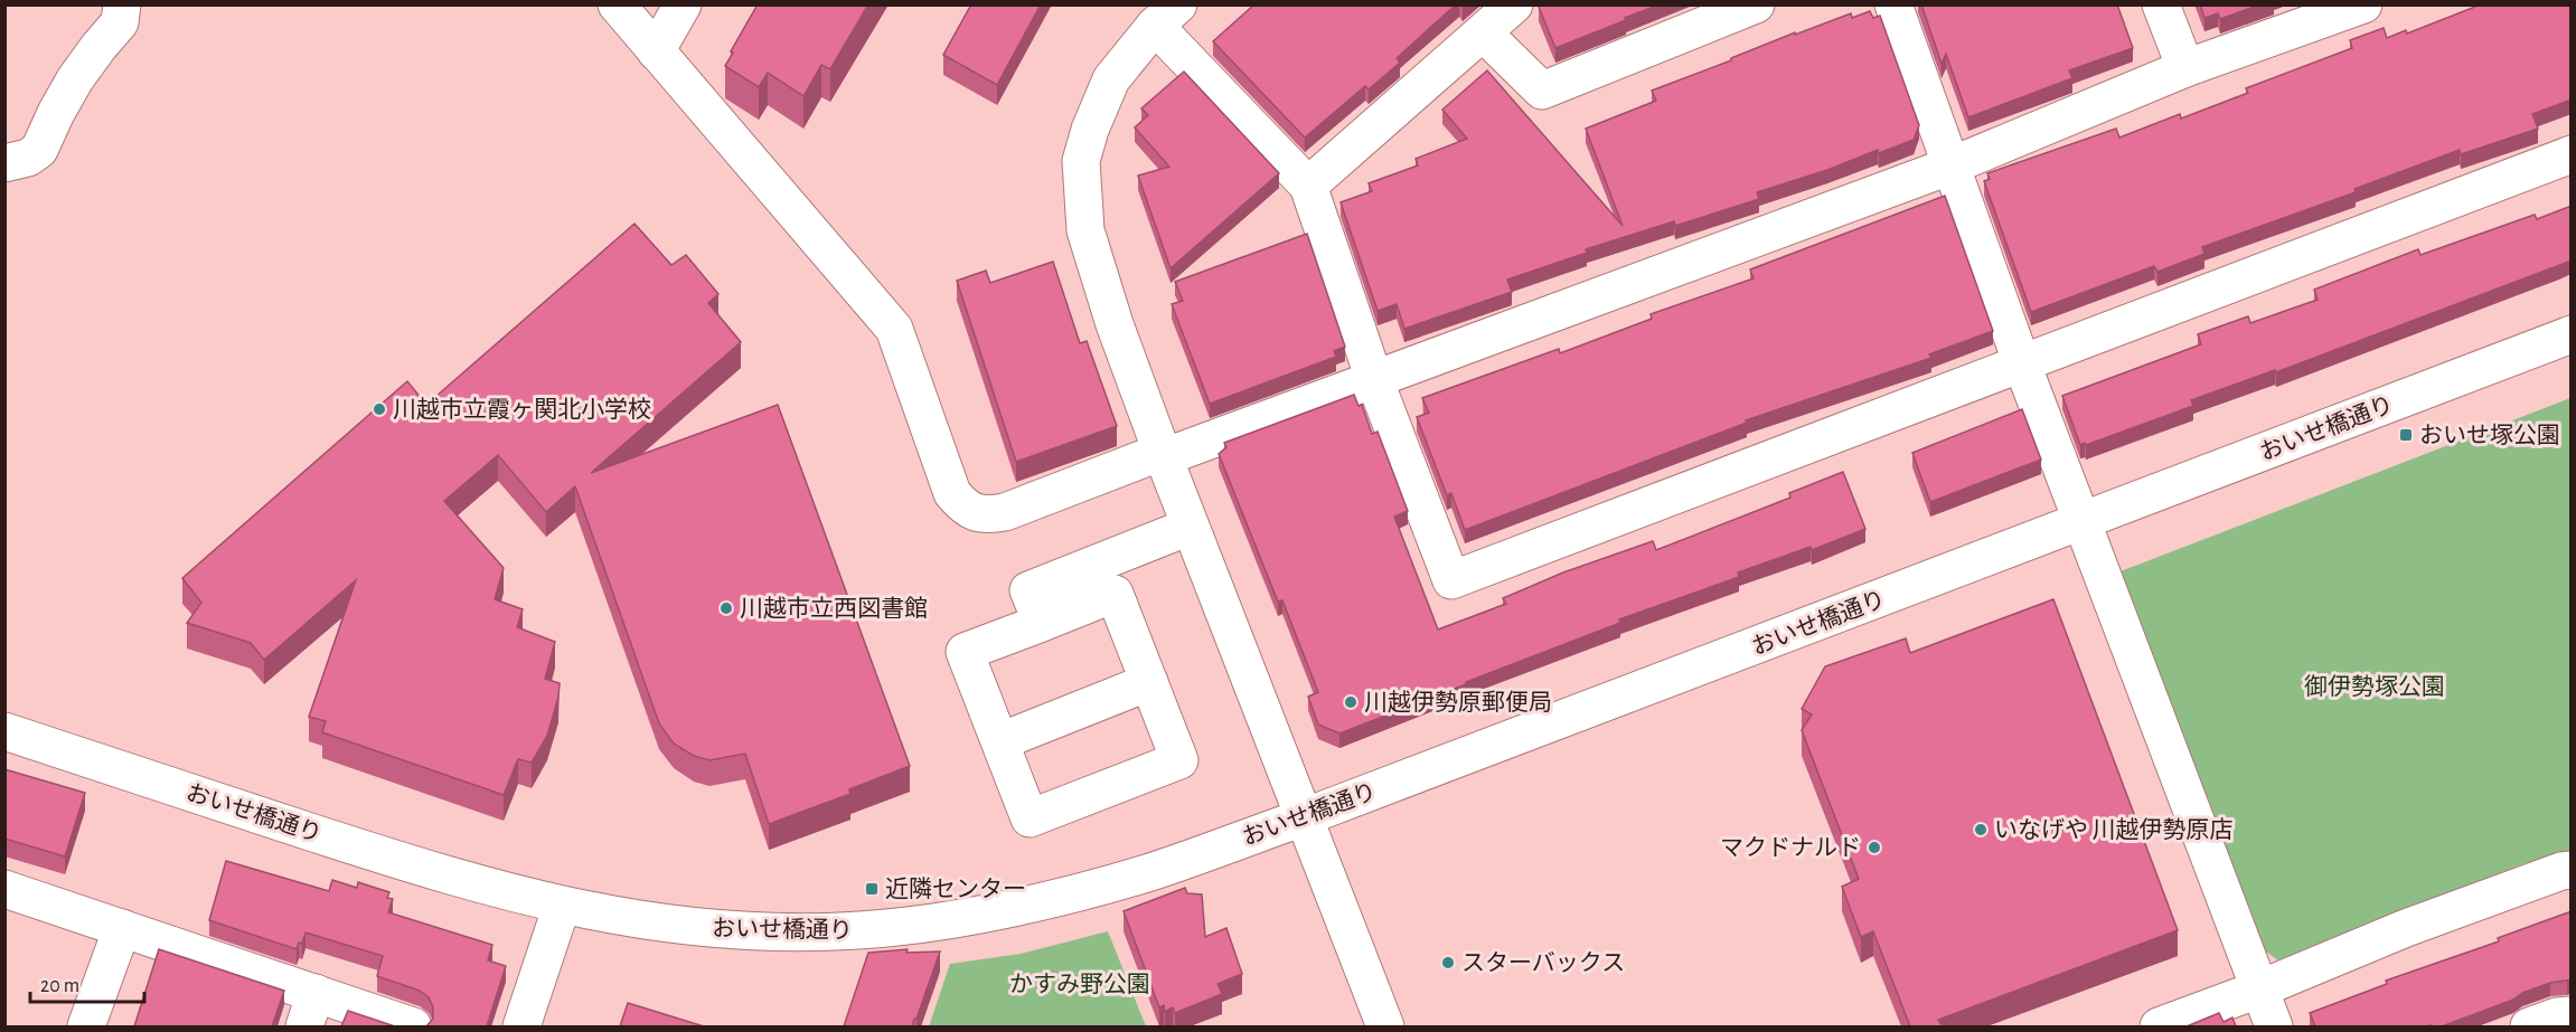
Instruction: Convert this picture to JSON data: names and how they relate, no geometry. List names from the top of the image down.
{
  "streets": {
    "street": ["おいせ橋通り"]
  },
  "parks": ["御伊勢塚公園", "かすみ野公園"],
  "places": {
    "other": [
      "川越市立霞ヶ関北小学校",
      "川越市立西図書館",
      "川越伊勢原郵便局",
      "いなげや 川越伊勢原店",
      "マクドナルド",
      "スターバックス"
    ],
    "transit": ["おいせ塚公園", "近隣センター"]
  },
  "scale_bar": "20 m"
}
